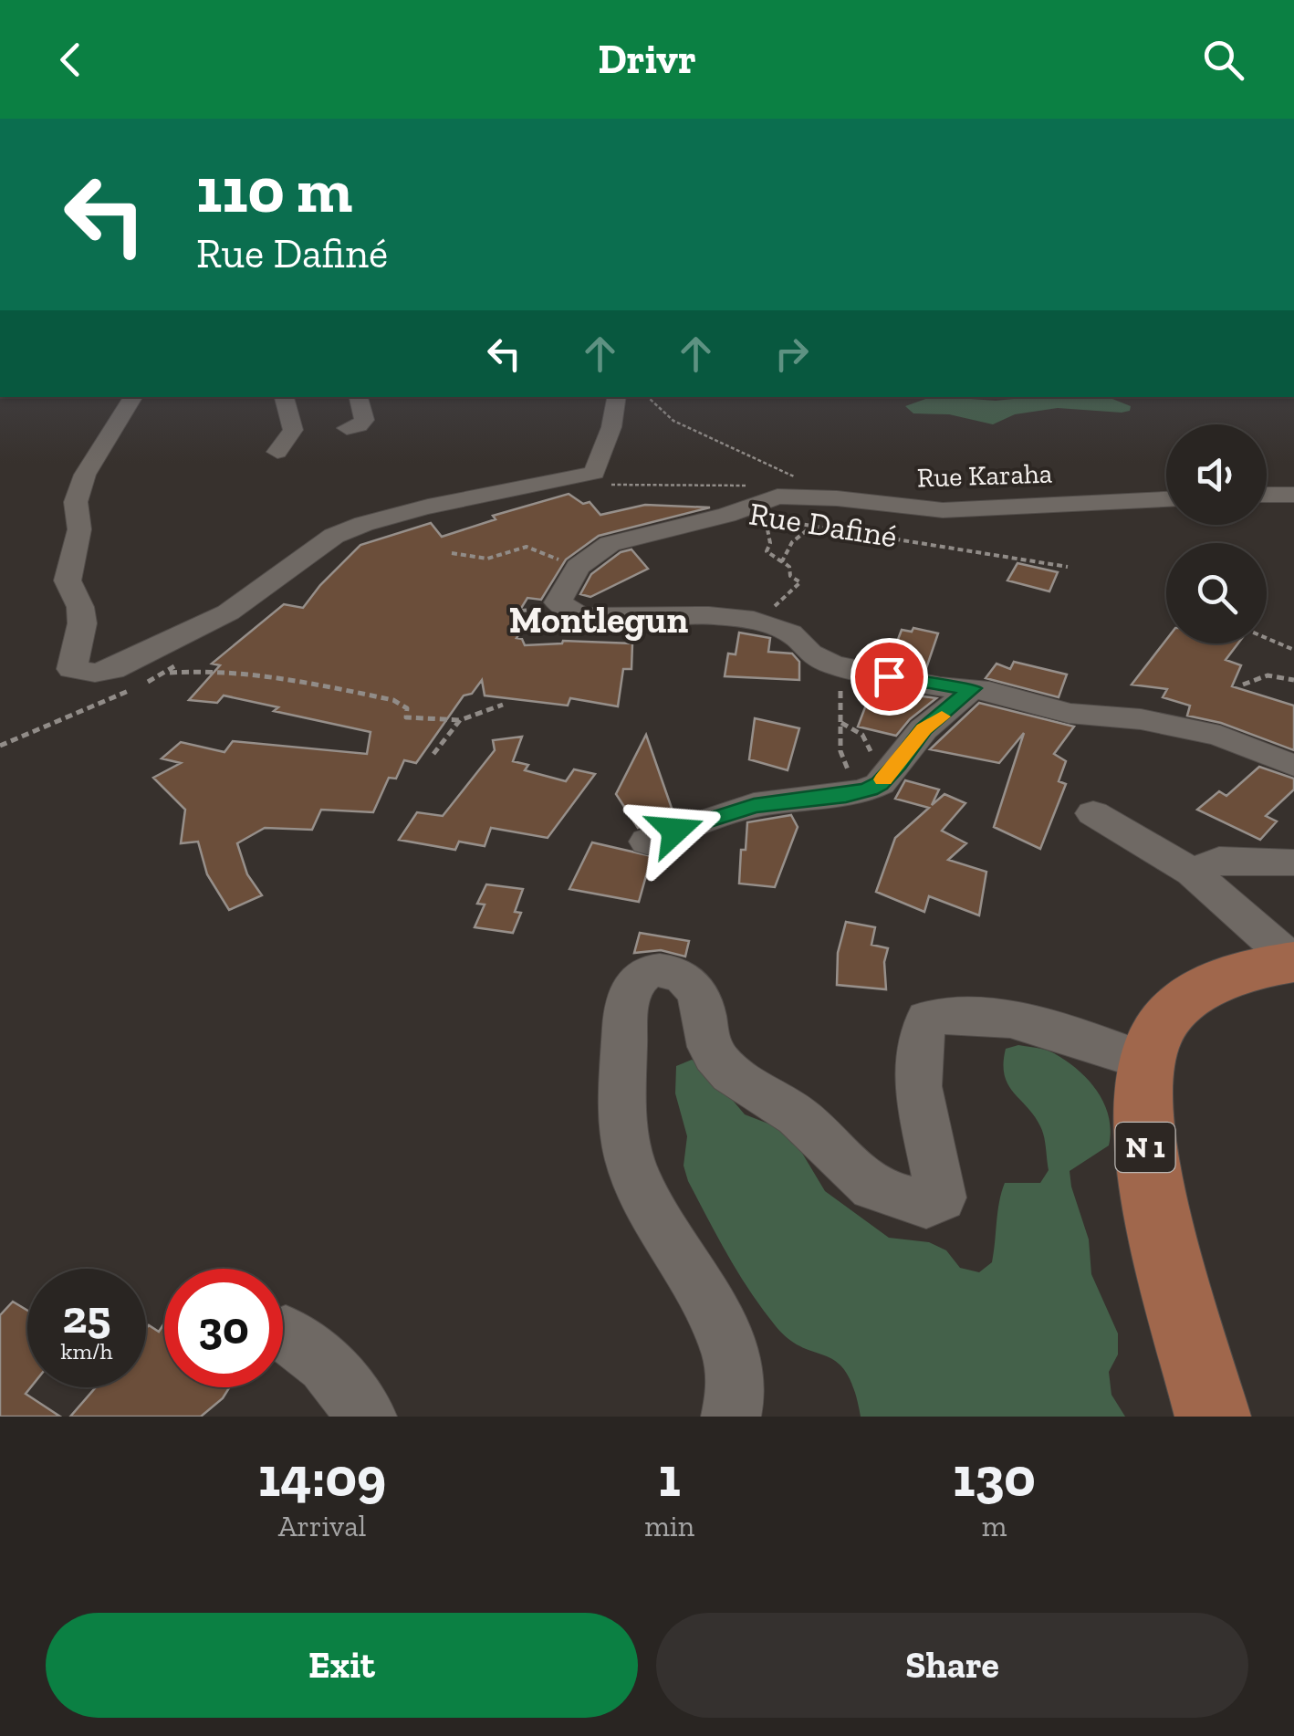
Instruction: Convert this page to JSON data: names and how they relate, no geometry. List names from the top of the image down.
{
  "streets": {
    "main road": ["N 1"],
    "street": ["Rue Karaha", "Rue Dafiné"]
  },
  "crossings": [
    ["Rue Karaha", "Rue Dafiné"]
  ],
  "districts": ["Montlegun"],
  "page": {
    "header": "Drivr",
    "turn": ["110 m", "Rue Dafiné"],
    "speed": "25 km/h",
    "limit": "30",
    "eta": [
      "14:09",
      "Arrival",
      "1",
      "min",
      "130",
      "m"
    ],
    "buttons": ["Exit", "Share"]
  }
}
